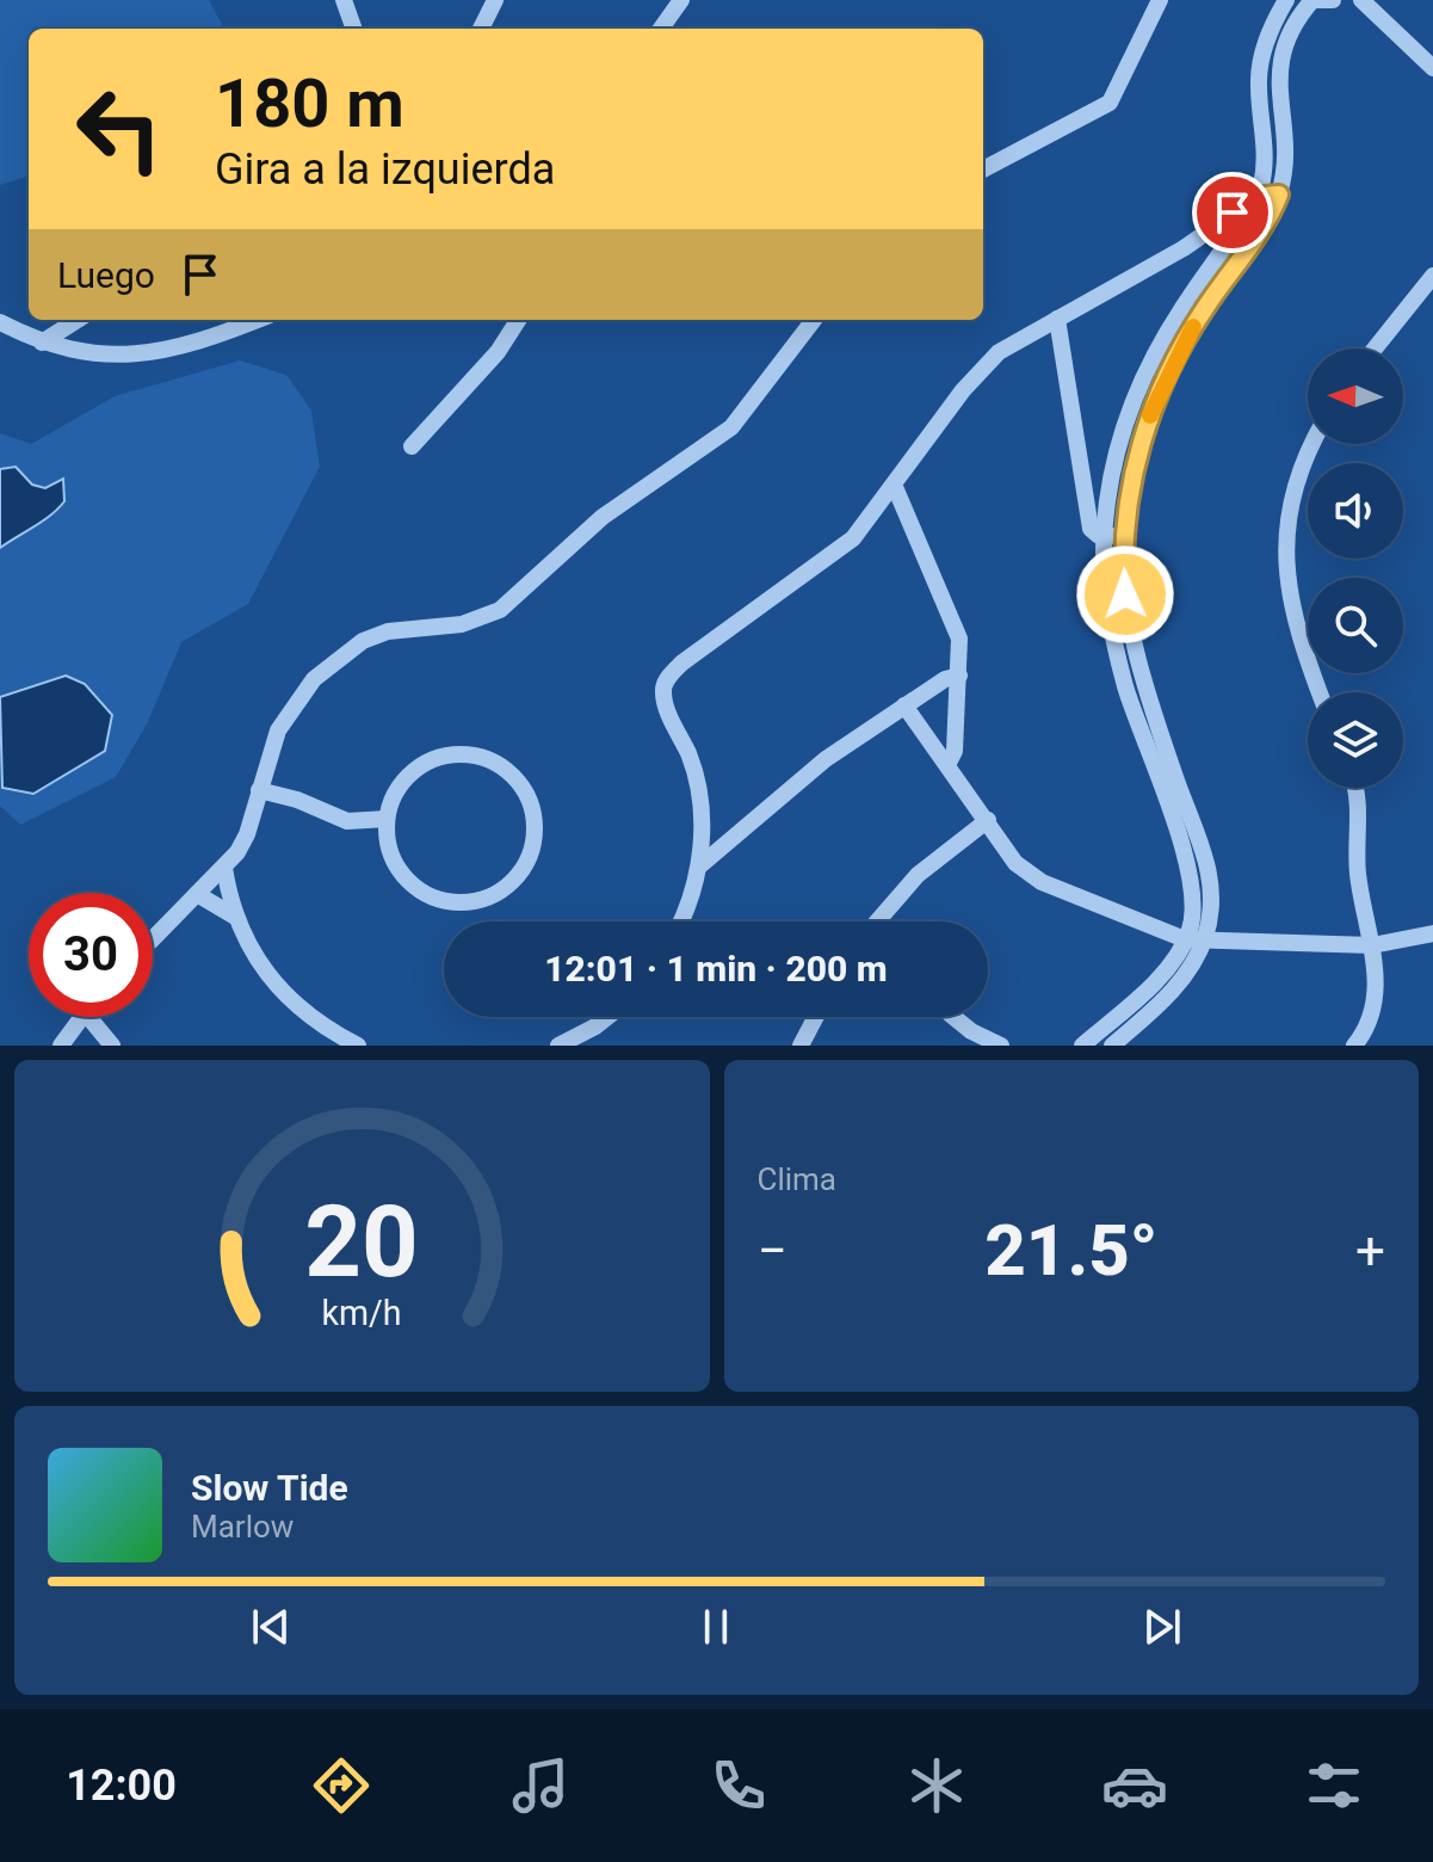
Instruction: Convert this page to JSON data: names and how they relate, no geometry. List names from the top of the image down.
{
  "north": "left",
  "page": {
    "turn": ["180 m", "Gira a la izquierda"],
    "then": "Luego",
    "limit": "30",
    "trip": "12:01 · 1 min · 200 m",
    "tile": "Clima",
    "heat": ["−", "21.5°", "+"],
    "song": ["Slow Tide", "Marlow"],
    "tabs": "12:00",
    "gauge": ["20", "km/h"]
  }
}
